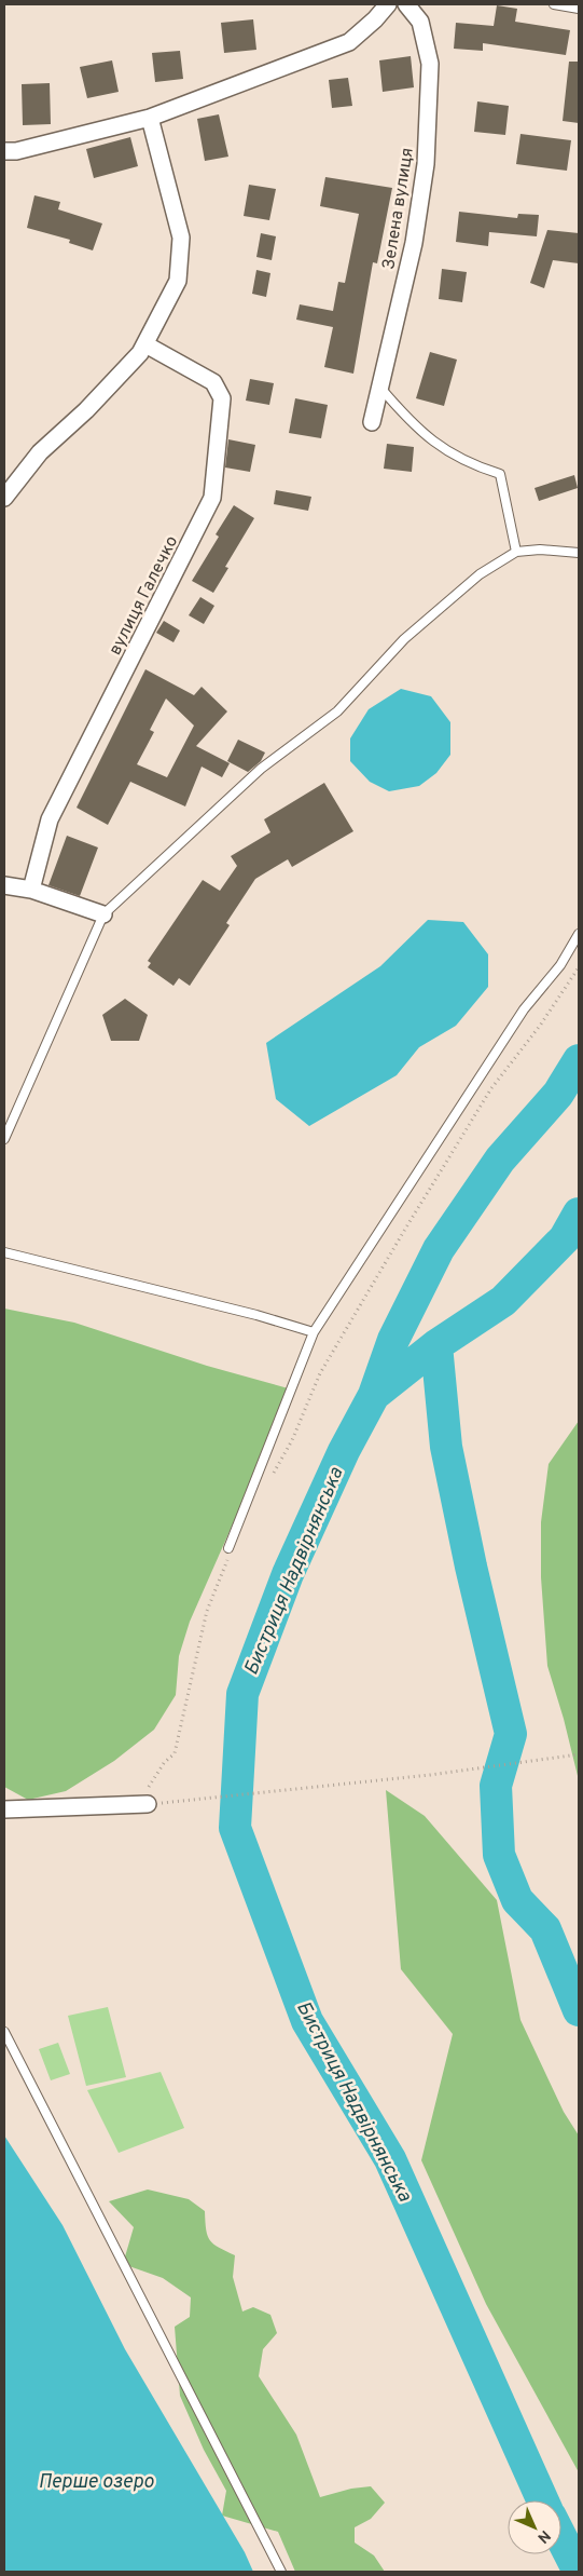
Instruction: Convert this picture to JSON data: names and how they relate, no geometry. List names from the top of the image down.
{
  "streets": {
    "street": ["Зелена вулиця", "вулиця Галечко"]
  },
  "water": ["Бистриця Надвірнянська", "Перше озеро"],
  "north": "bottom right"
}
